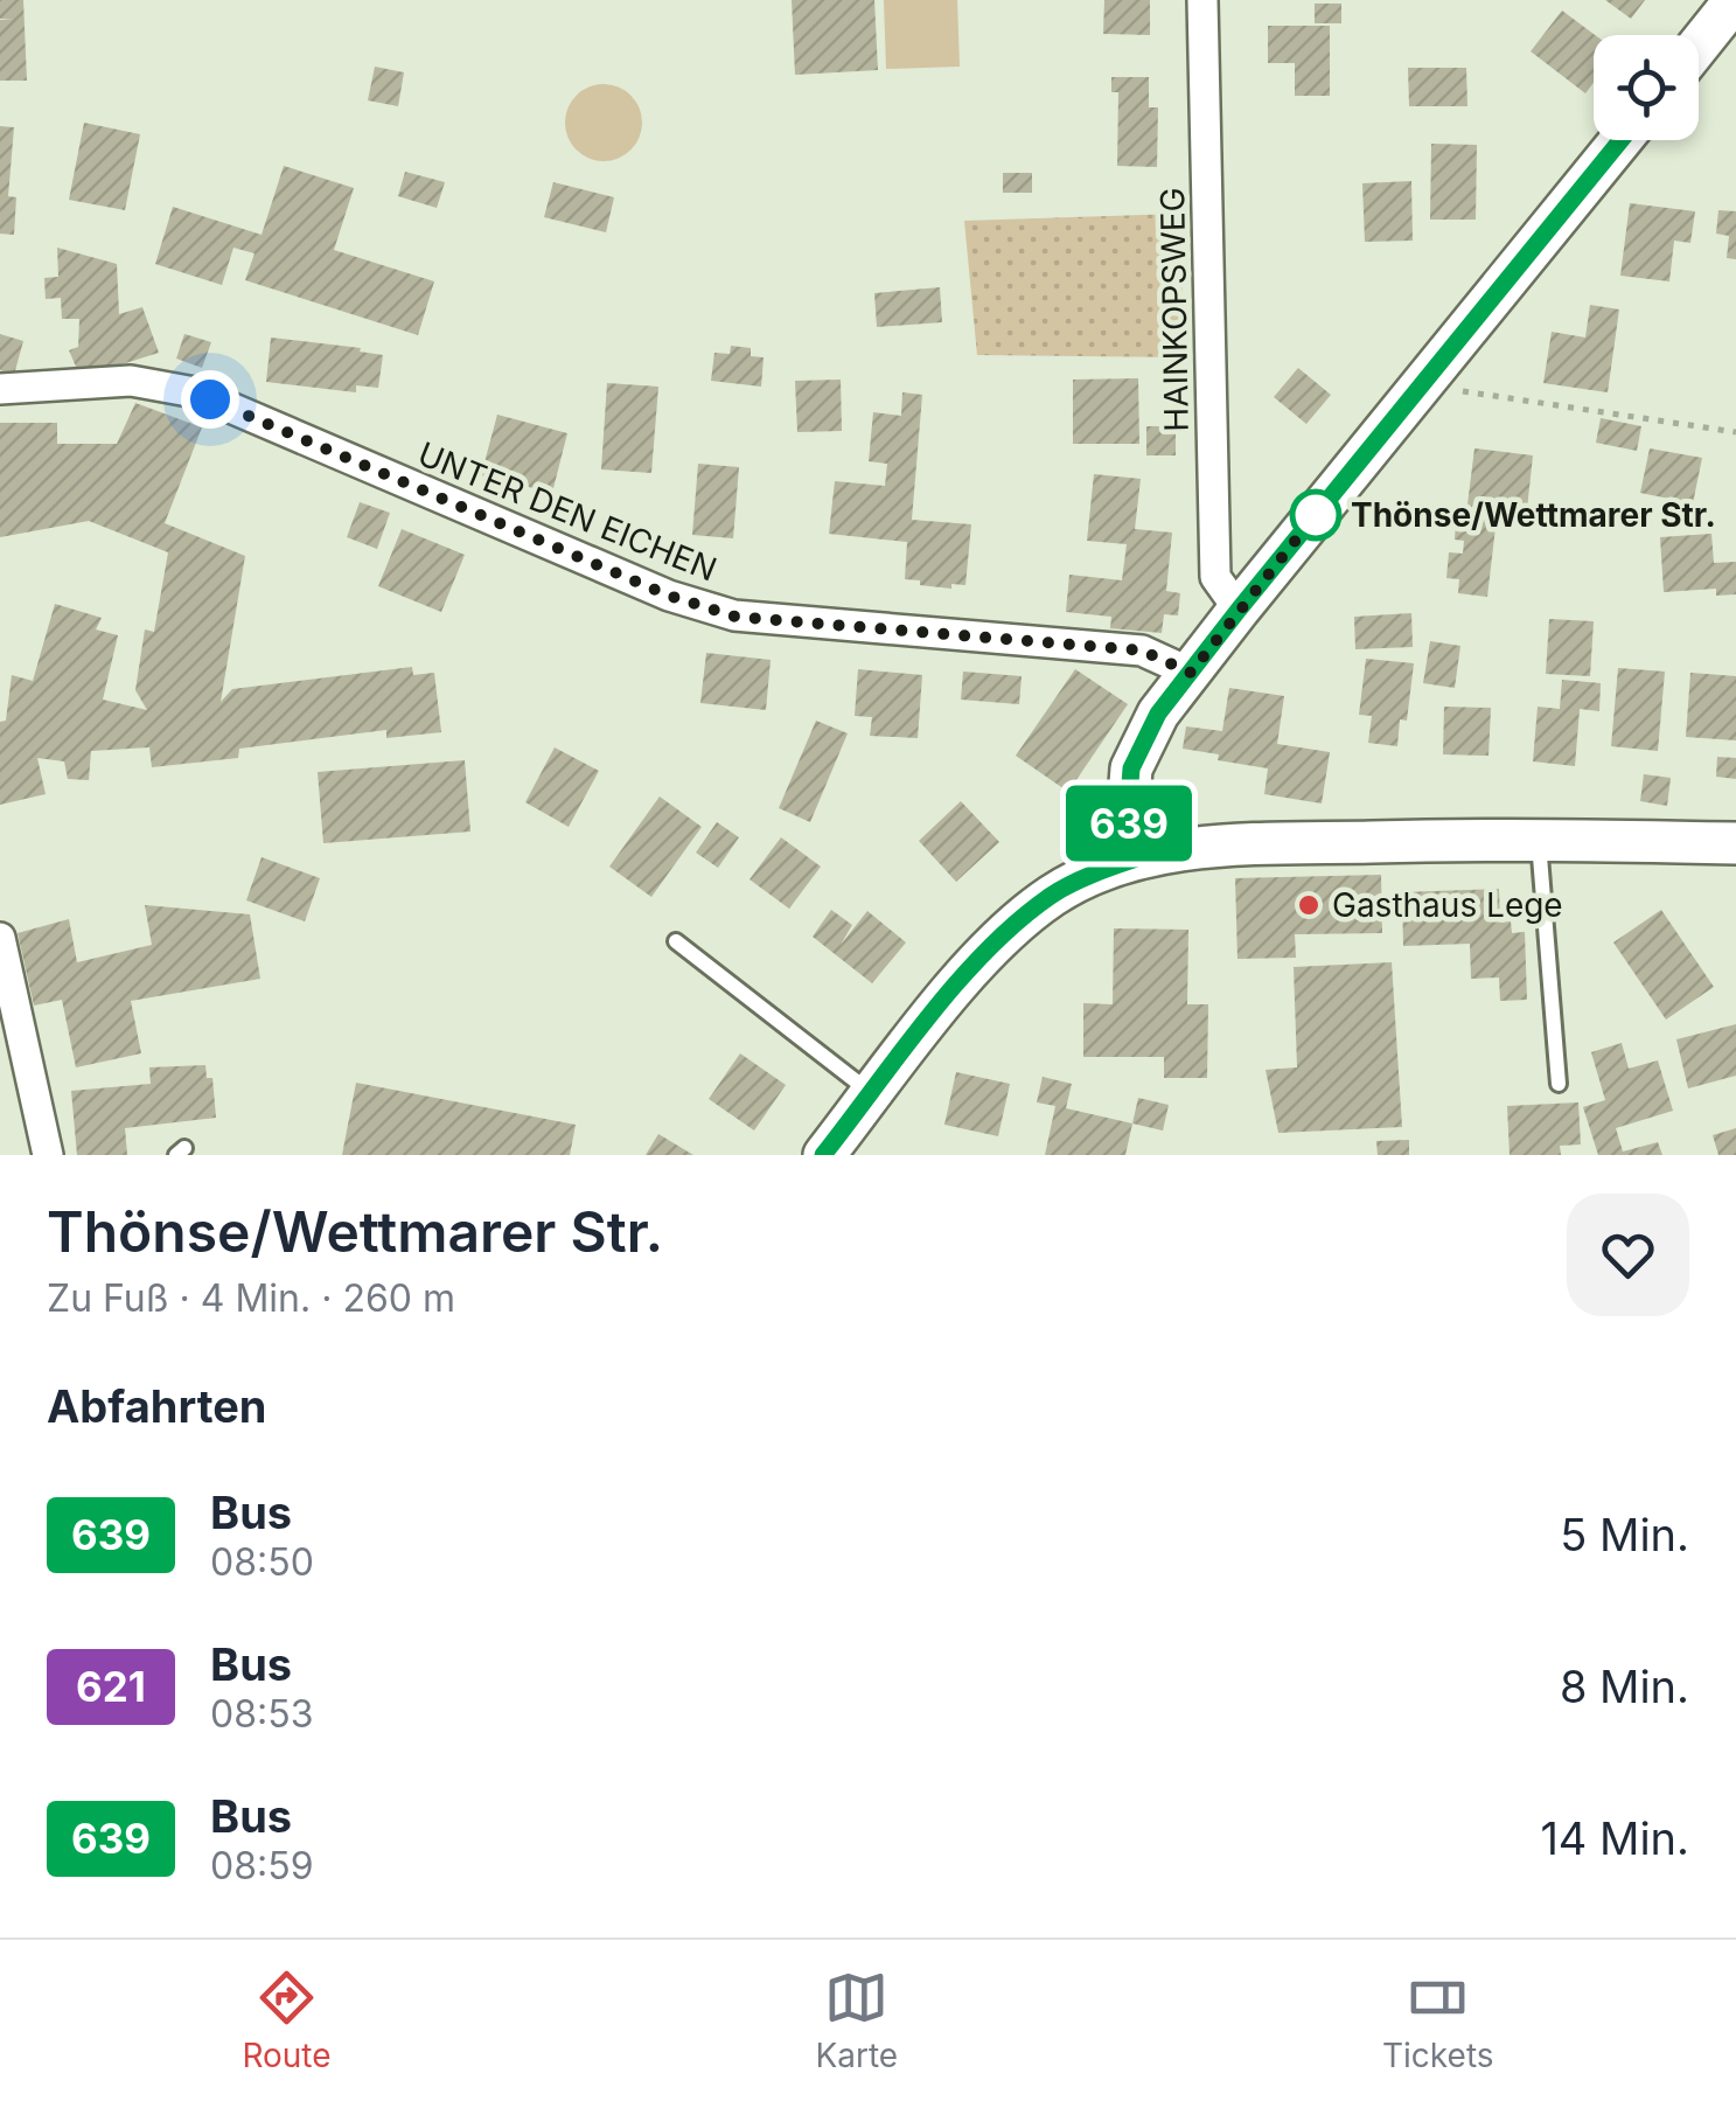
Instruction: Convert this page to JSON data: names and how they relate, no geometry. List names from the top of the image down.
{
  "streets": {
    "street": ["HAINKOPSWEG", "UNTER DEN EICHEN"]
  },
  "places": ["Thönse/Wettmarer Str.", "Gasthaus Lege"],
  "lines": ["bus line 639"],
  "page": {
    "on_map": "639",
    "heading": [
      ["Thönse/Wettmarer Str.", "Zu Fuß · 4 Min. · 260 m"],
      "Abfahrten"
    ],
    "list": [
      {
        "mark": "639",
        "name": "Bus",
        "note": "08:50",
        "value": "5 Min."
      },
      {
        "mark": "621",
        "name": "Bus",
        "note": "08:53",
        "value": "8 Min."
      },
      {
        "mark": "639",
        "name": "Bus",
        "note": "08:59",
        "value": "14 Min."
      }
    ],
    "tabs": ["Route", "Karte", "Tickets"]
  }
}
